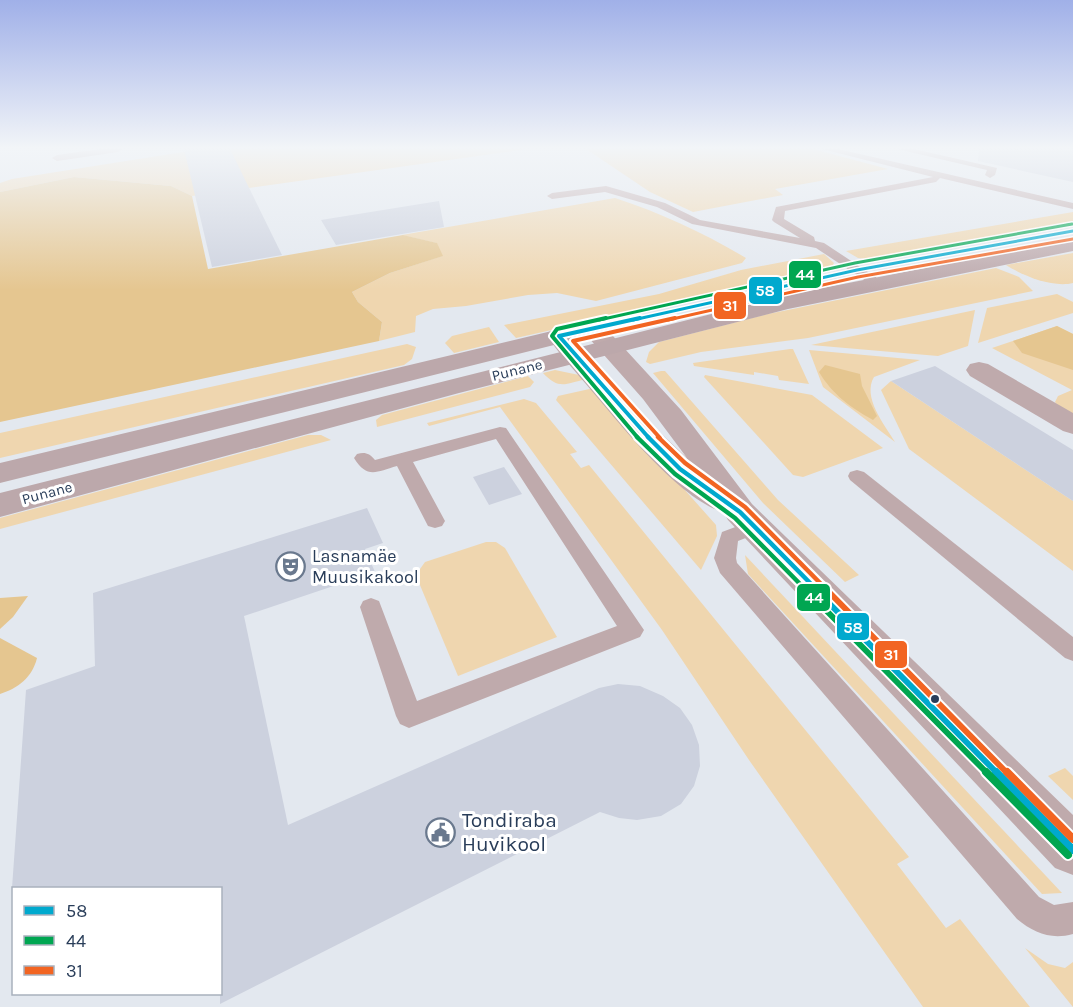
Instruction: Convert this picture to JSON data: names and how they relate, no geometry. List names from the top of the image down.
{
  "streets": {
    "main road": ["Punane"]
  },
  "places": {
    "theatre": ["Lasnamäe Muusikakool"],
    "public building": ["Tondiraba Huvikool"]
  },
  "lines": ["transit line 44", "transit line 58", "transit line 31"],
  "legend": ["58", "44", "31"]
}
